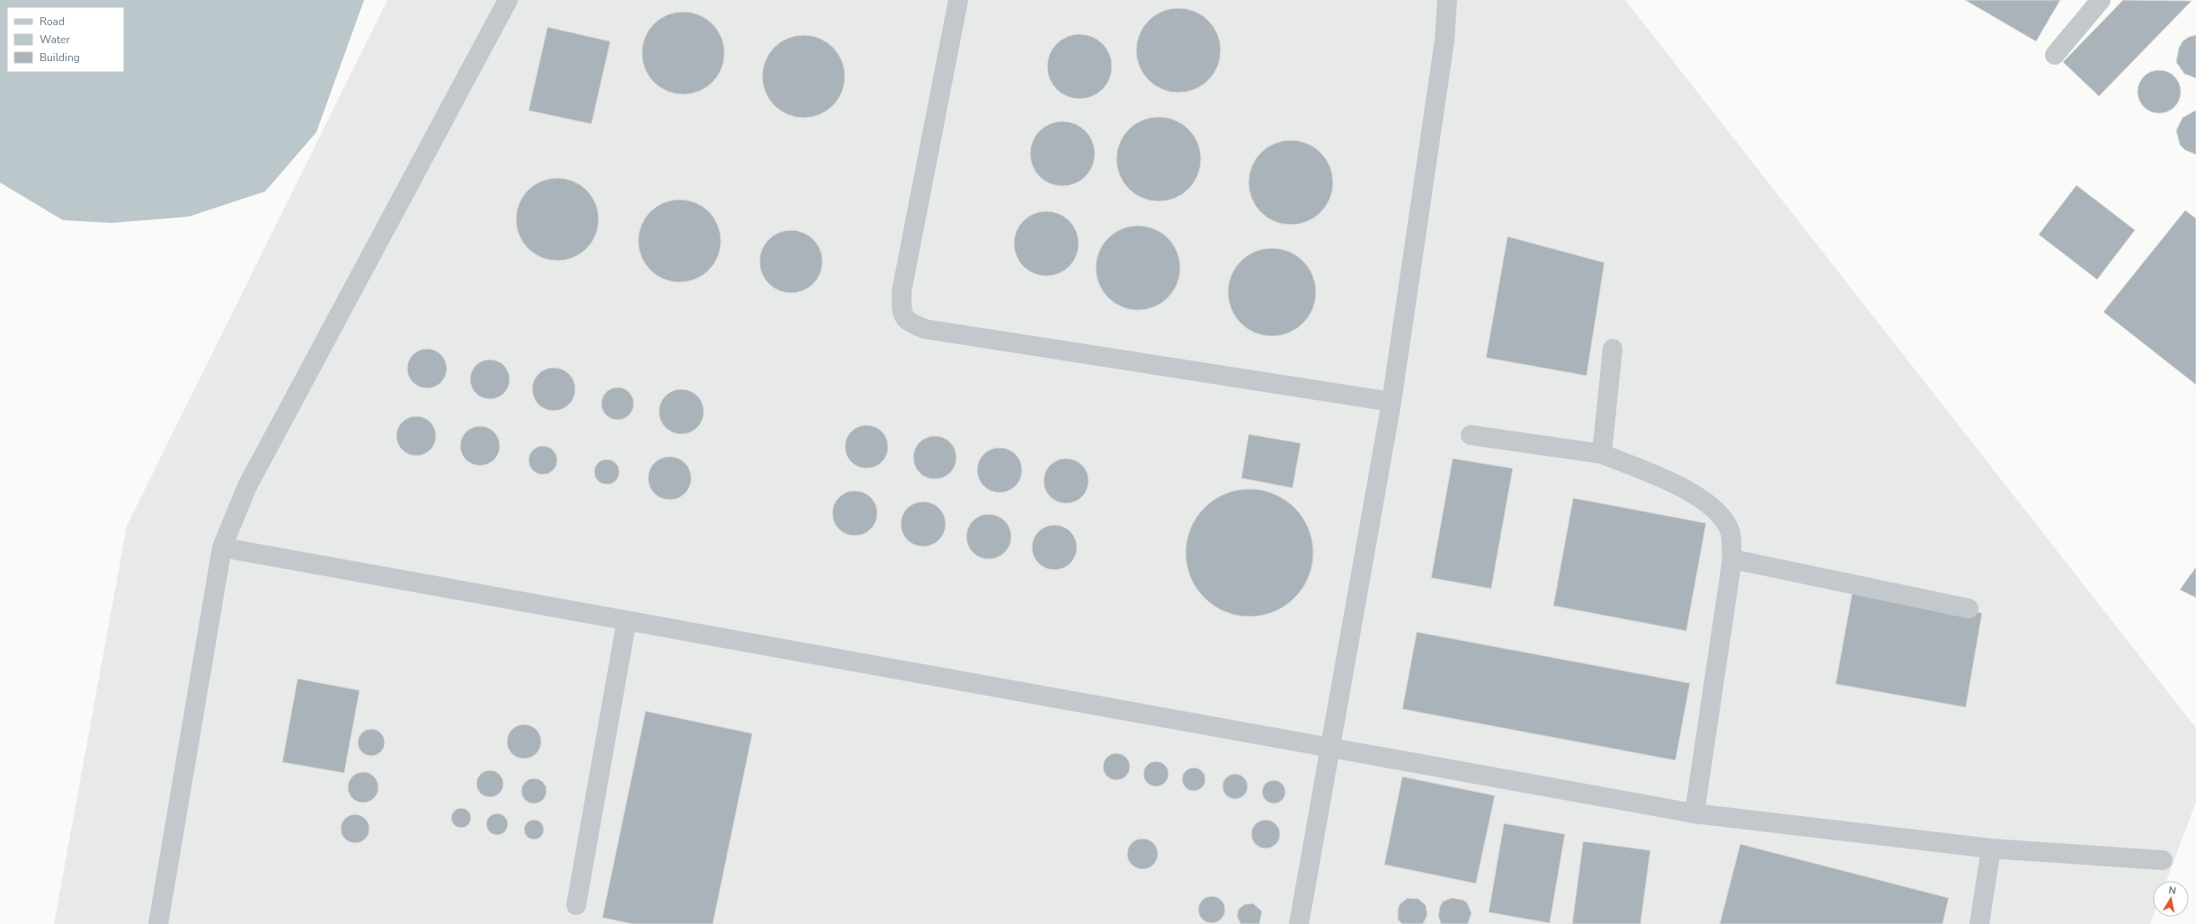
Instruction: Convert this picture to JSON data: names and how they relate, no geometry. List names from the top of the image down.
{
  "legend": ["Road", "Water", "Building"],
  "north": "top"
}
